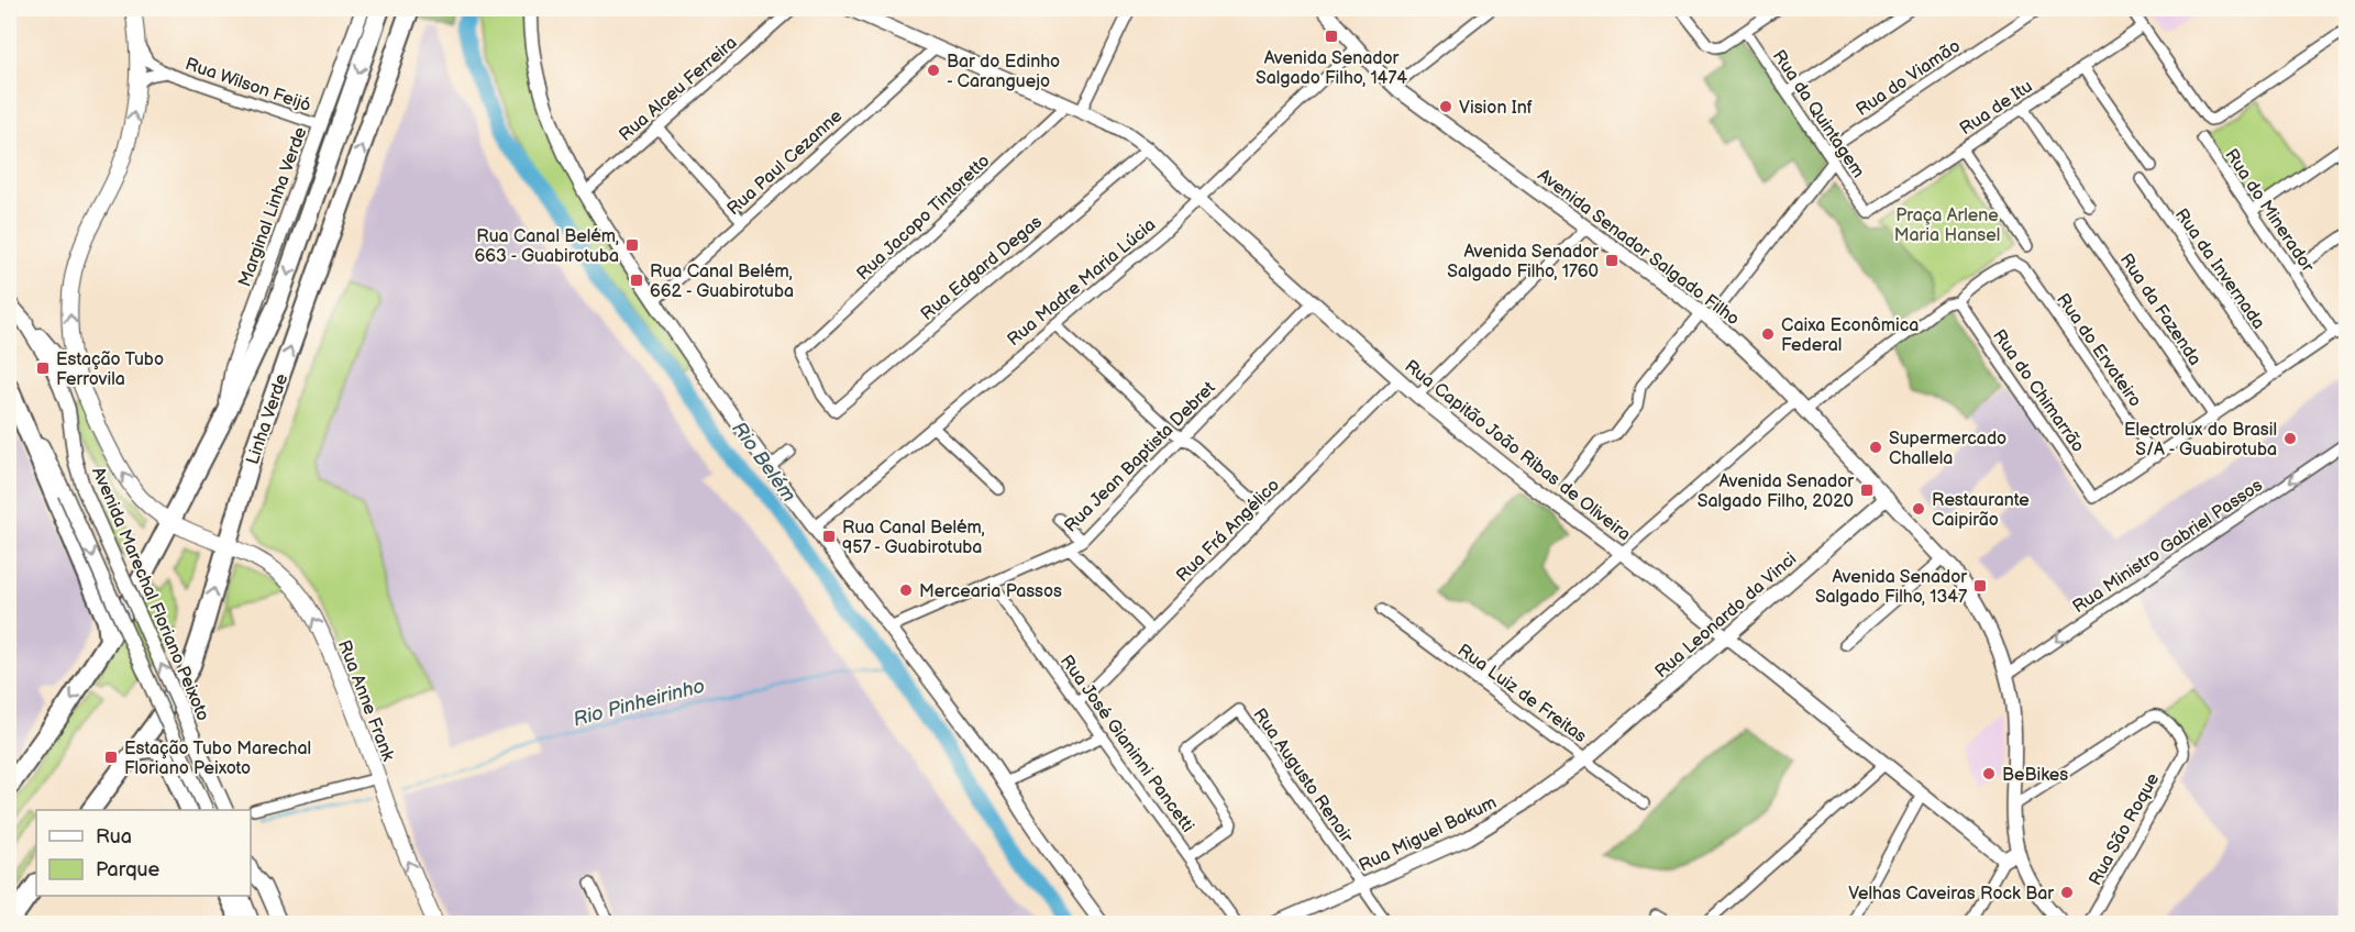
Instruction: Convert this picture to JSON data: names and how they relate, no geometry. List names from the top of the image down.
{
  "streets": {
    "highway": ["Linha Verde"],
    "main road": ["Rua Anne Frank"],
    "street": [
      "Rua do Viamão",
      "Rua Wilson Feijó",
      "Rua Alceu Ferreira",
      "Rua de Itu",
      "Rua da Quintagem",
      "Rua Paul Cezanne",
      "Marginal Linha Verde",
      "Rua do Minerador",
      "Rua Jacopo Tintoretto",
      "Avenida Senador Salgado Filho",
      "Rua Edgard Degas",
      "Rua da Invernada",
      "Rua Madre Maria Lúcia",
      "Rua da Fazenda",
      "Rua do Ervateiro",
      "Rua do Chimarrão",
      "Rua Capitão João Ribas de Oliveira",
      "Rua Jean Baptista Debret",
      "Rua Frá Angélico",
      "Rua Ministro Gabriel Passos",
      "Avenida Marechal Floriano Peixoto",
      "Rua Leonardo da Vinci",
      "Rua Luiz de Freitas",
      "Rua José Gianinni Pancetti",
      "Rua Augusto Renoir",
      "Rua São Roque",
      "Rua Miguel Bakum"
    ]
  },
  "crossings": [
    ["Rua do Viamão", "Rua da Quintagem"],
    ["Rua do Viamão", "Avenida Senador Salgado Filho"],
    ["Rua Wilson Feijó", "Marginal Linha Verde"],
    ["Rua Wilson Feijó", "Rua Anne Frank"],
    ["Rua de Itu", "Rua da Quintagem"],
    ["Rua Paul Cezanne", "Rua Capitão João Ribas de Oliveira"],
    ["Marginal Linha Verde", "Linha Verde"],
    ["Rua Jacopo Tintoretto", "Rua Edgard Degas"],
    ["Rua Jacopo Tintoretto", "Rua Capitão João Ribas de Oliveira"],
    ["Avenida Senador Salgado Filho", "Rua Madre Maria Lúcia"],
    ["Avenida Senador Salgado Filho", "Rua Ministro Gabriel Passos"],
    ["Avenida Senador Salgado Filho", "Rua Leonardo da Vinci"],
    ["Avenida Senador Salgado Filho", "Rua São Roque"],
    ["Rua Edgard Degas", "Rua Capitão João Ribas de Oliveira"],
    ["Rua Madre Maria Lúcia", "Rua Capitão João Ribas de Oliveira"],
    ["Rua do Ervateiro", "Rua do Chimarrão"],
    ["Linha Verde", "Rua Anne Frank"],
    ["Rua Capitão João Ribas de Oliveira", "Rua Jean Baptista Debret"],
    ["Rua Capitão João Ribas de Oliveira", "Rua Frá Angélico"],
    ["Rua Capitão João Ribas de Oliveira", "Rua Leonardo da Vinci"],
    ["Rua Jean Baptista Debret", "Rua José Gianinni Pancetti"],
    ["Rua Frá Angélico", "Rua José Gianinni Pancetti"],
    ["Avenida Marechal Floriano Peixoto", "Rua Anne Frank"],
    ["Rua Leonardo da Vinci", "Rua Luiz de Freitas"],
    ["Rua Leonardo da Vinci", "Rua Miguel Bakum"],
    ["Rua Luiz de Freitas", "Rua Miguel Bakum"],
    ["Rua José Gianinni Pancetti", "Rua Augusto Renoir"],
    ["Rua Augusto Renoir", "Rua Miguel Bakum"]
  ],
  "one_way": ["Rua Ministro Gabriel Passos", "Rua Anne Frank"],
  "water": ["Rio Belém", "Rio Pinheirinho"],
  "parks": ["Praça Arlene Maria Hansel"],
  "places": {
    "transit": [
      "Avenida Senador Salgado Filho, 1474",
      "Rua Canal Belém, 663 - Guabirotuba",
      "Avenida Senador Salgado Filho, 1760",
      "Rua Canal Belém, 662 - Guabirotuba",
      "Estação Tubo Ferrovila",
      "Avenida Senador Salgado Filho, 2020",
      "Rua Canal Belém, 957 - Guabirotuba",
      "Avenida Senador Salgado Filho, 1347",
      "Estação Tubo Marechal Floriano Peixoto"
    ],
    "other": [
      "Bar do Edinho - Caranguejo",
      "Vision Inf",
      "Caixa Econômica Federal",
      "Electrolux do Brasil S/A - Guabirotuba",
      "Supermercado Challela",
      "Restaurante Caipirão",
      "Mercearia Passos",
      "BeBikes",
      "Velhas Caveiras Rock Bar"
    ]
  },
  "legend": ["Rua", "Parque"]
}
